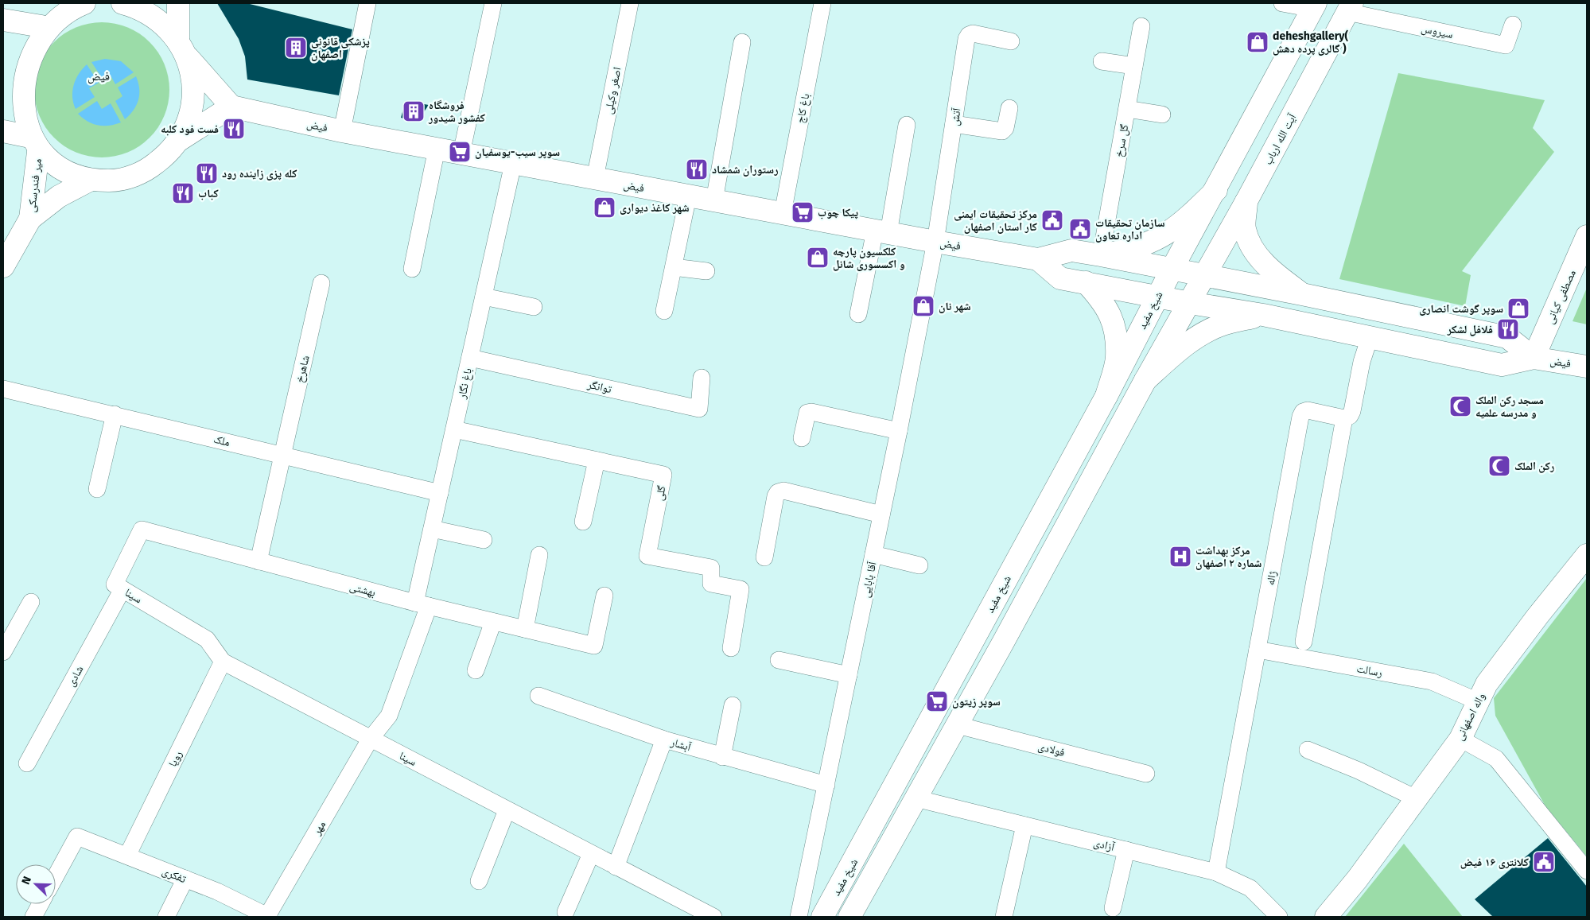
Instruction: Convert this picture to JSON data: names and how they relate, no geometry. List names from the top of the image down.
{
  "streets": {
    "main road": [
      "فیض",
      "آیت الله ارباب",
      "میر فندرسکی",
      "مصطفی کیانی",
      "شیخ مفید",
      "واله اصفهانی"
    ],
    "street": [
      "سیروس",
      "اصغر وکیلی",
      "باغ کاج",
      "آتش",
      "گل سرخ",
      "شاهرخ",
      "باغ نگار",
      "توانگر",
      "ملک",
      "گلی",
      "ژاله",
      "آقا بابایی",
      "بهشتی",
      "سینا",
      "رسالت",
      "شادی",
      "آبشار",
      "فولادی",
      "رویا",
      "مهر",
      "آزادی",
      "تفکری"
    ]
  },
  "crossings": [
    ["سیروس", "آیت الله ارباب"],
    ["اصغر وکیلی", "فیض"],
    ["باغ کاج", "فیض"],
    ["آتش", "فیض"],
    ["آتش", "آقا بابایی"],
    ["فیض", "مصطفی کیانی"],
    ["فیض", "باغ نگار"],
    ["فیض", "آقا بابایی"],
    ["شاهرخ", "ملک"],
    ["شاهرخ", "بهشتی"],
    ["باغ نگار", "توانگر"],
    ["باغ نگار", "ملک"],
    ["باغ نگار", "گلی"],
    ["باغ نگار", "بهشتی"],
    ["باغ نگار", "مهر"],
    ["ژاله", "رسالت"],
    ["ژاله", "آزادی"],
    ["آقا بابایی", "آبشار"],
    ["بهشتی", "سینا"],
    ["بهشتی", "شادی"],
    ["بهشتی", "مهر"],
    ["سینا", "شادی"],
    ["سینا", "رویا"],
    ["سینا", "مهر"],
    ["رسالت", "واله اصفهانی"],
    ["رویا", "تفکری"],
    ["مهر", "تفکری"]
  ],
  "districts": ["فیض"],
  "places": {
    "shop": [
      "deheshgallery( گالری پرده دهش )",
      "شهر کاغذ دیواری",
      "کلکسیون پارچه و اکسسوری شانل",
      "شهر نان",
      "سوپر گوشت انصاری"
    ],
    "building": ["پزشکی قانونی اصفهان", "فروشگاه کفشور شیدور"],
    "restaurant": [
      "فست فود کلبه",
      "رستوران شمشاد",
      "کله پزی زاینده رود",
      "کباب",
      "فلافل لشکر"
    ],
    "supermarket": ["سوپر سیب-یوسفیان", "پیکا چوب", "سوپر زیتون"],
    "public building": ["مرکز تحقیقات ایمنی کار استان اصفهان", "سازمان تحقیقات اداره تعاون", "کلانتری ۱۶ فیض"],
    "mosque": ["مسجد رکن الملک و مدرسه علمیه", "رکن الملک"],
    "hospital": ["مرکز بهداشت شماره ۲ اصفهان"]
  },
  "north": "top left"
}
